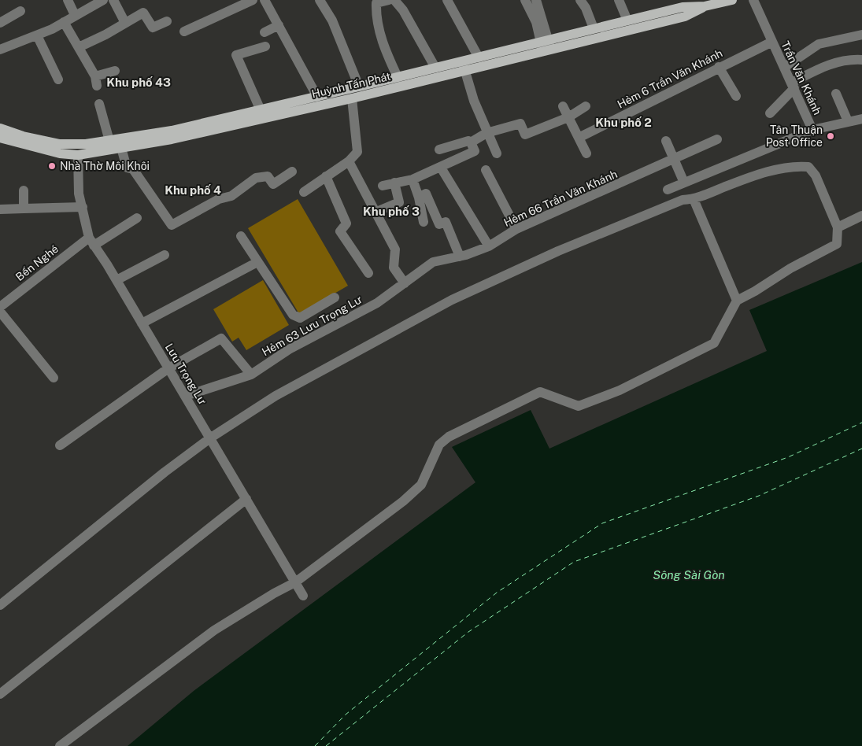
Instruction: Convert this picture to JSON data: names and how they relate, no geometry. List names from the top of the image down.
{
  "streets": {
    "main road": ["Huỳnh Tấn Phát"],
    "street": [
      "Trần Văn Khánh",
      "Hẻm 6 Trần Văn Khánh",
      "Hẻm 66 Trần Văn Khánh",
      "Bến Nghé",
      "Hẻm 63 Lưu Trọng Lư",
      "Lưu Trọng Lư"
    ]
  },
  "crossings": [
    ["Trần Văn Khánh", "Hẻm 6 Trần Văn Khánh"],
    ["Huỳnh Tấn Phát", "Lưu Trọng Lư"],
    ["Hẻm 66 Trần Văn Khánh", "Hẻm 63 Lưu Trọng Lư"],
    ["Bến Nghé", "Lưu Trọng Lư"],
    ["Hẻm 63 Lưu Trọng Lư", "Lưu Trọng Lư"]
  ],
  "districts": [
    "Khu phố 43",
    "Khu phố 2",
    "Khu phố 4",
    "Khu phố 3"
  ],
  "water": ["Sông Sài Gòn"],
  "places": ["Tân Thuận Post Office", "Nhà Thờ Môi Khôi"]
}
